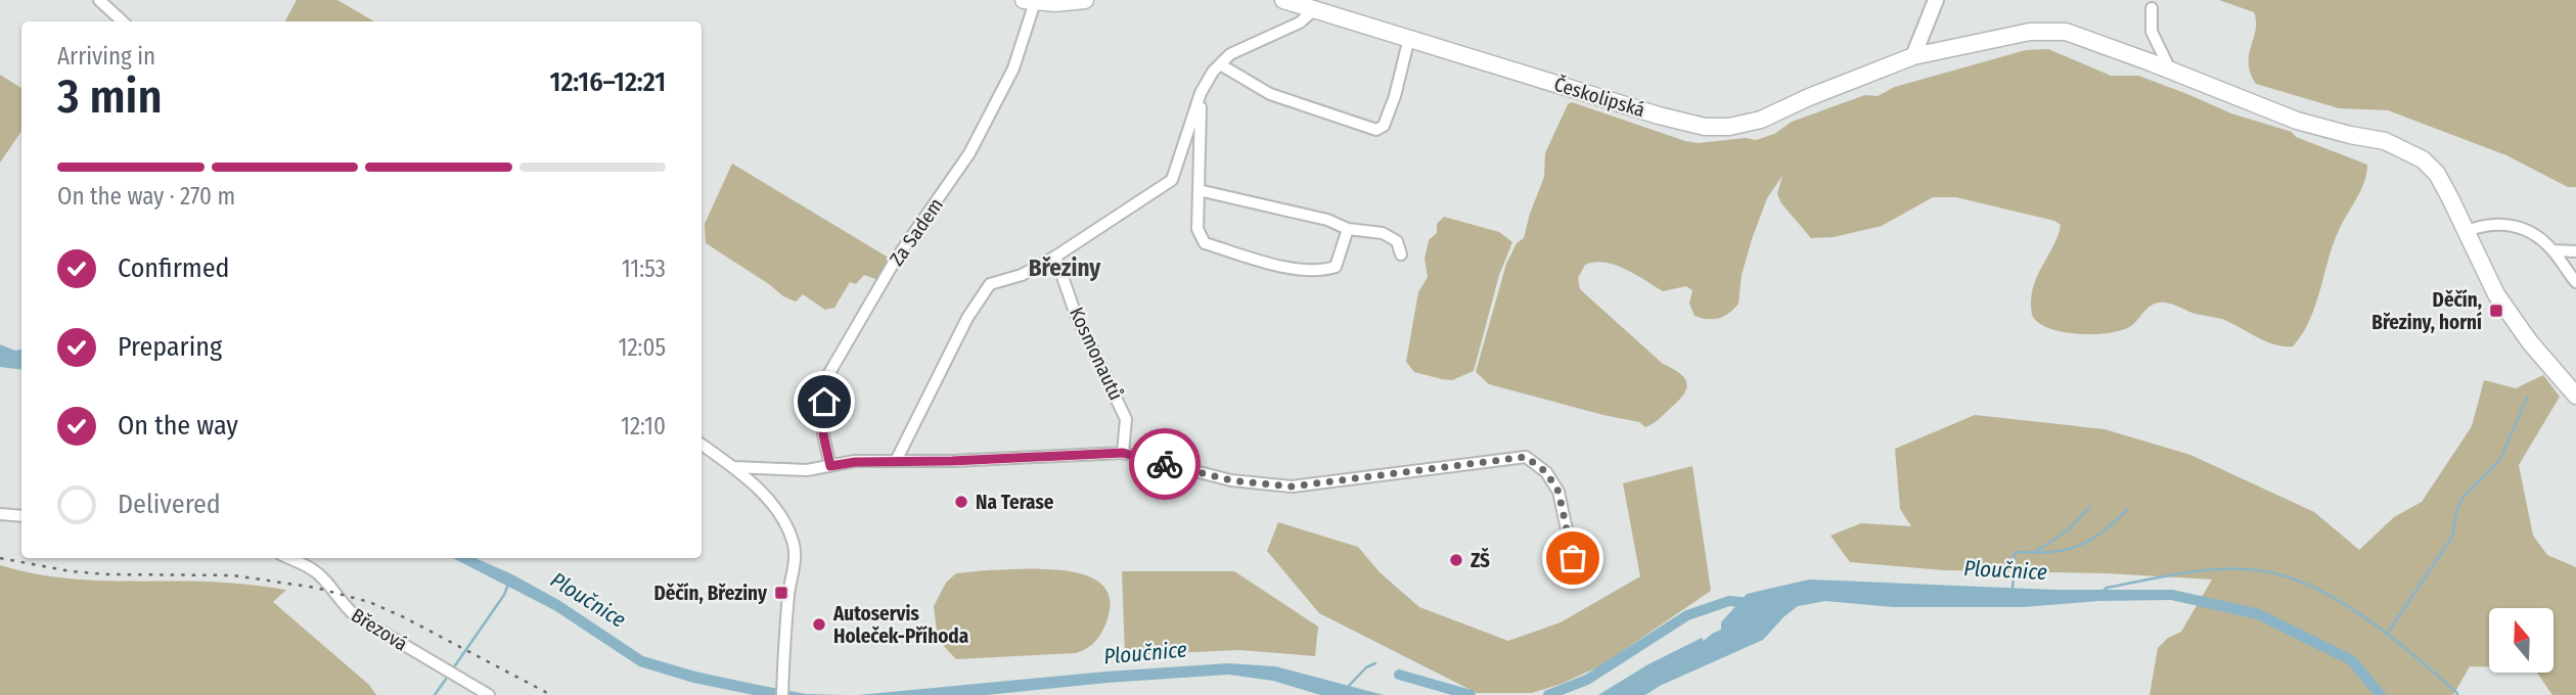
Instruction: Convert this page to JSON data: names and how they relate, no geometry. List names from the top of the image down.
{
  "streets": {
    "main road": ["Českolipská"],
    "street": ["Za Sadem", "Kosmonautů", "Březová"]
  },
  "districts": ["Březiny"],
  "water": ["Ploučnice"],
  "places": {
    "transit": ["Děčín, Březiny, horní", "Děčín, Březiny"],
    "other": ["Na Terase", "ZŠ", "Autoservis Holeček-Příhoda"]
  },
  "north": "top",
  "page": {
    "heading": ["3 min", "Arriving in", "12:16–12:21"],
    "bar": "On the way · 270 m",
    "list": [
      ["Confirmed", "11:53"],
      ["Preparing", "12:05"],
      ["On the way", "12:10"],
      "Delivered"
    ]
  }
}
